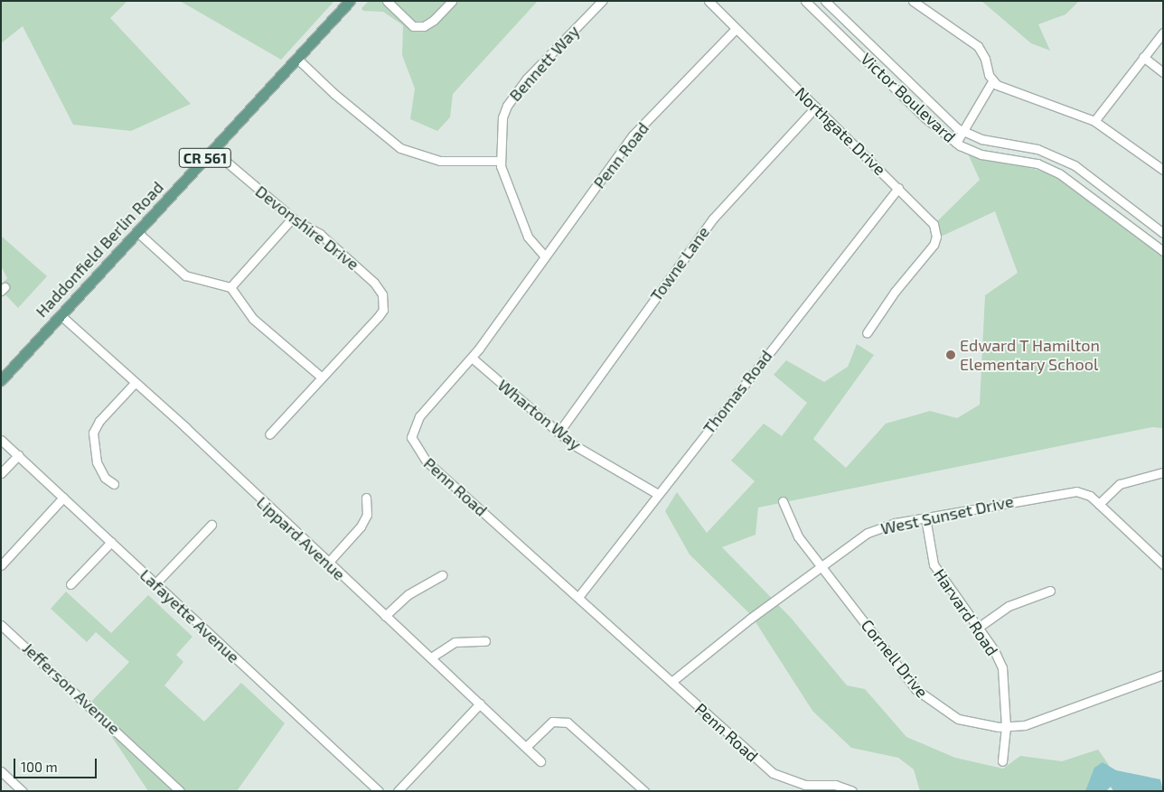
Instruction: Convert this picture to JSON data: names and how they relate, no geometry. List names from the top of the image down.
{
  "streets": {
    "main road": ["CR 561", "Haddonfield Berlin Road"],
    "street": [
      "Bennett Way",
      "Victor Boulevard",
      "Northgate Drive",
      "Penn Road",
      "Devonshire Drive",
      "Towne Lane",
      "Thomas Road",
      "Wharton Way",
      "West Sunset Drive",
      "Lippard Avenue",
      "Harvard Road",
      "Lafayette Avenue",
      "Cornell Drive",
      "Jefferson Avenue"
    ]
  },
  "crossings": [
    ["Bennett Way", "Penn Road"],
    ["Northgate Drive", "Penn Road"],
    ["Northgate Drive", "Towne Lane"],
    ["Northgate Drive", "Thomas Road"],
    ["Penn Road", "Thomas Road"],
    ["Penn Road", "Wharton Way"],
    ["Penn Road", "West Sunset Drive"],
    ["Devonshire Drive", "Haddonfield Berlin Road"],
    ["Haddonfield Berlin Road", "Lippard Avenue"],
    ["Towne Lane", "Wharton Way"],
    ["Thomas Road", "Wharton Way"],
    ["West Sunset Drive", "Harvard Road"],
    ["West Sunset Drive", "Cornell Drive"],
    ["Harvard Road", "Cornell Drive"]
  ],
  "places": ["Edward T Hamilton Elementary School"],
  "scale_bar": "100 m"
}
